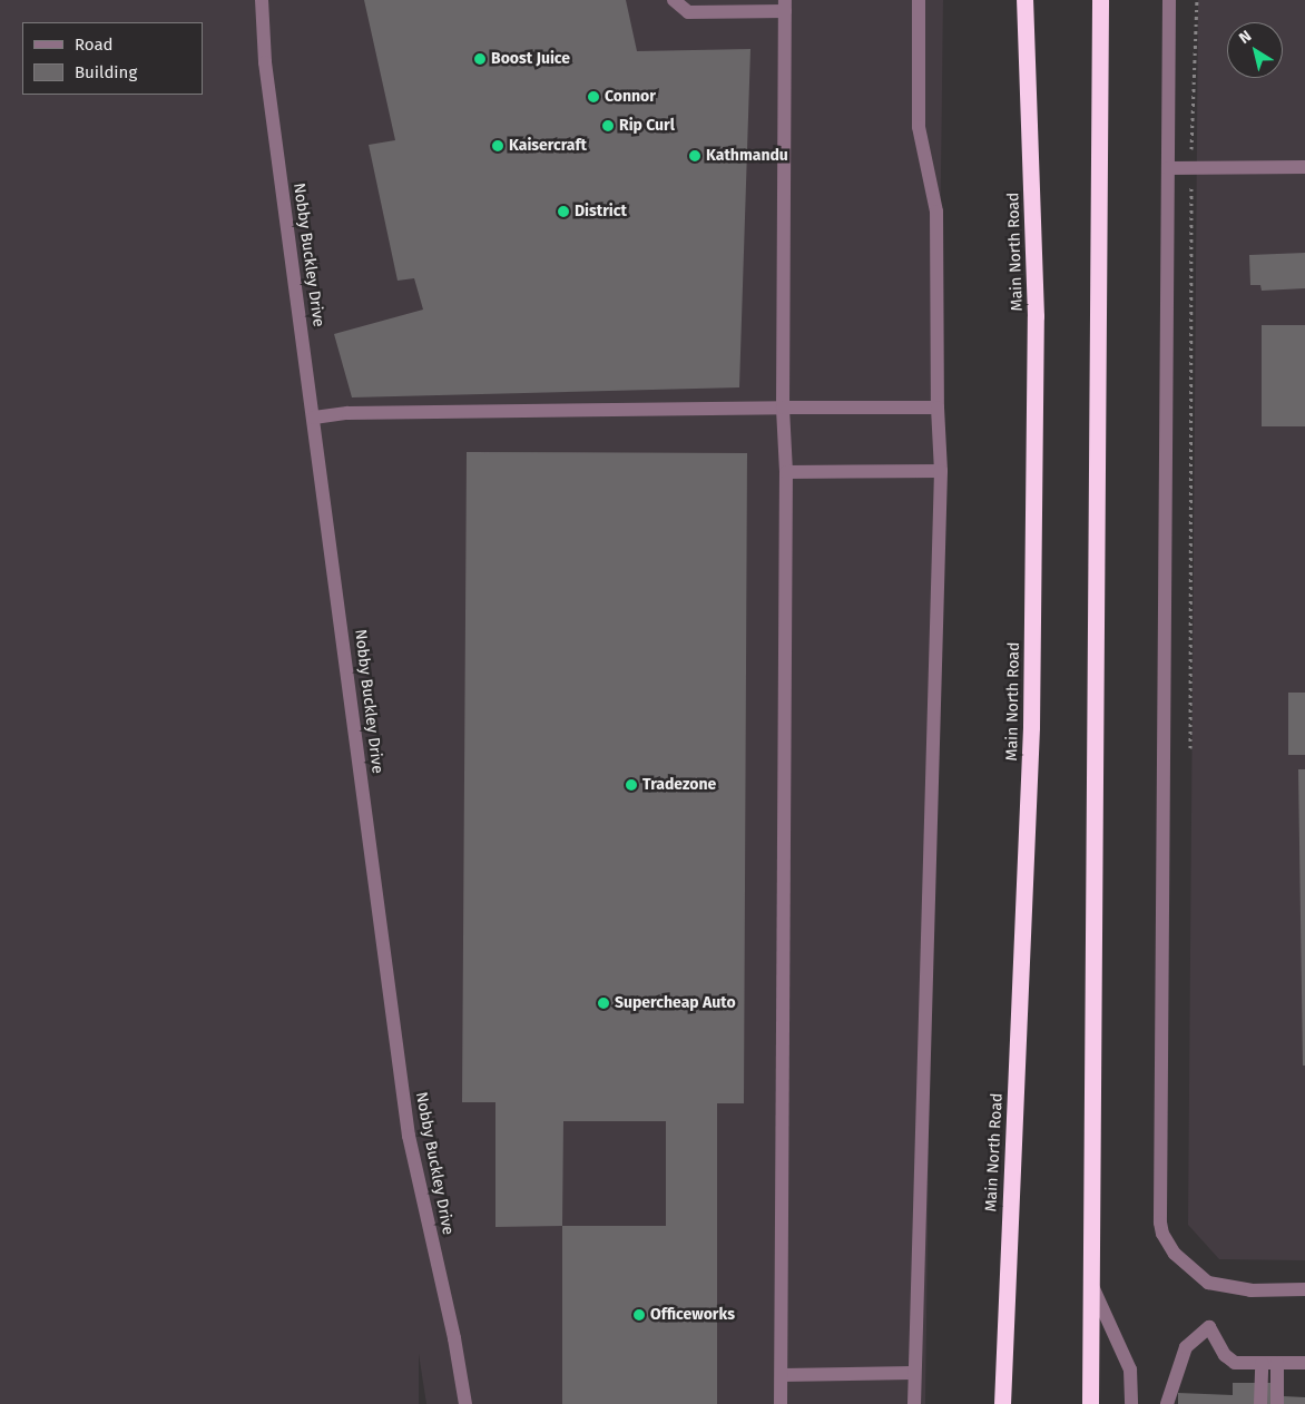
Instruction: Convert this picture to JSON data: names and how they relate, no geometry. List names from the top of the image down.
{
  "streets": {
    "highway": ["Main North Road"],
    "street": ["Nobby Buckley Drive"]
  },
  "places": [
    "Boost Juice",
    "Connor",
    "Rip Curl",
    "Kaisercraft",
    "Kathmandu",
    "District",
    "Tradezone",
    "Supercheap Auto",
    "Officeworks"
  ],
  "legend": ["Road", "Building"],
  "north": "top left"
}
